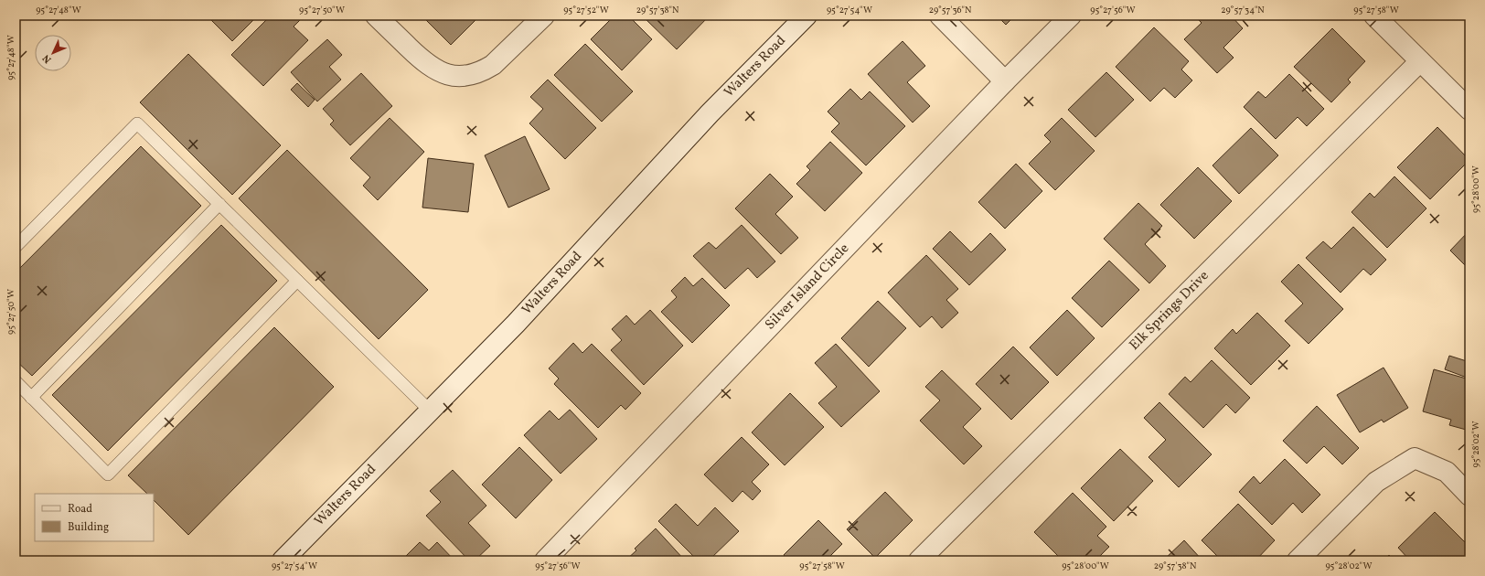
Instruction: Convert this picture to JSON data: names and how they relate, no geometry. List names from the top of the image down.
{
  "streets": {
    "street": ["Walters Road", "Silver Island Circle", "Elk Springs Drive"]
  },
  "legend": ["Road", "Building"],
  "north": "bottom left",
  "coordinates": [
    "95°27'48\"W",
    "95°27'50\"W",
    "95°27'52\"W",
    "29°57'38\"N",
    "95°27'54\"W",
    "29°57'36\"N",
    "95°27'56\"W",
    "29°57'34\"N",
    "95°27'58\"W",
    "95°28'00\"W",
    "95°28'02\"W"
  ]
}
